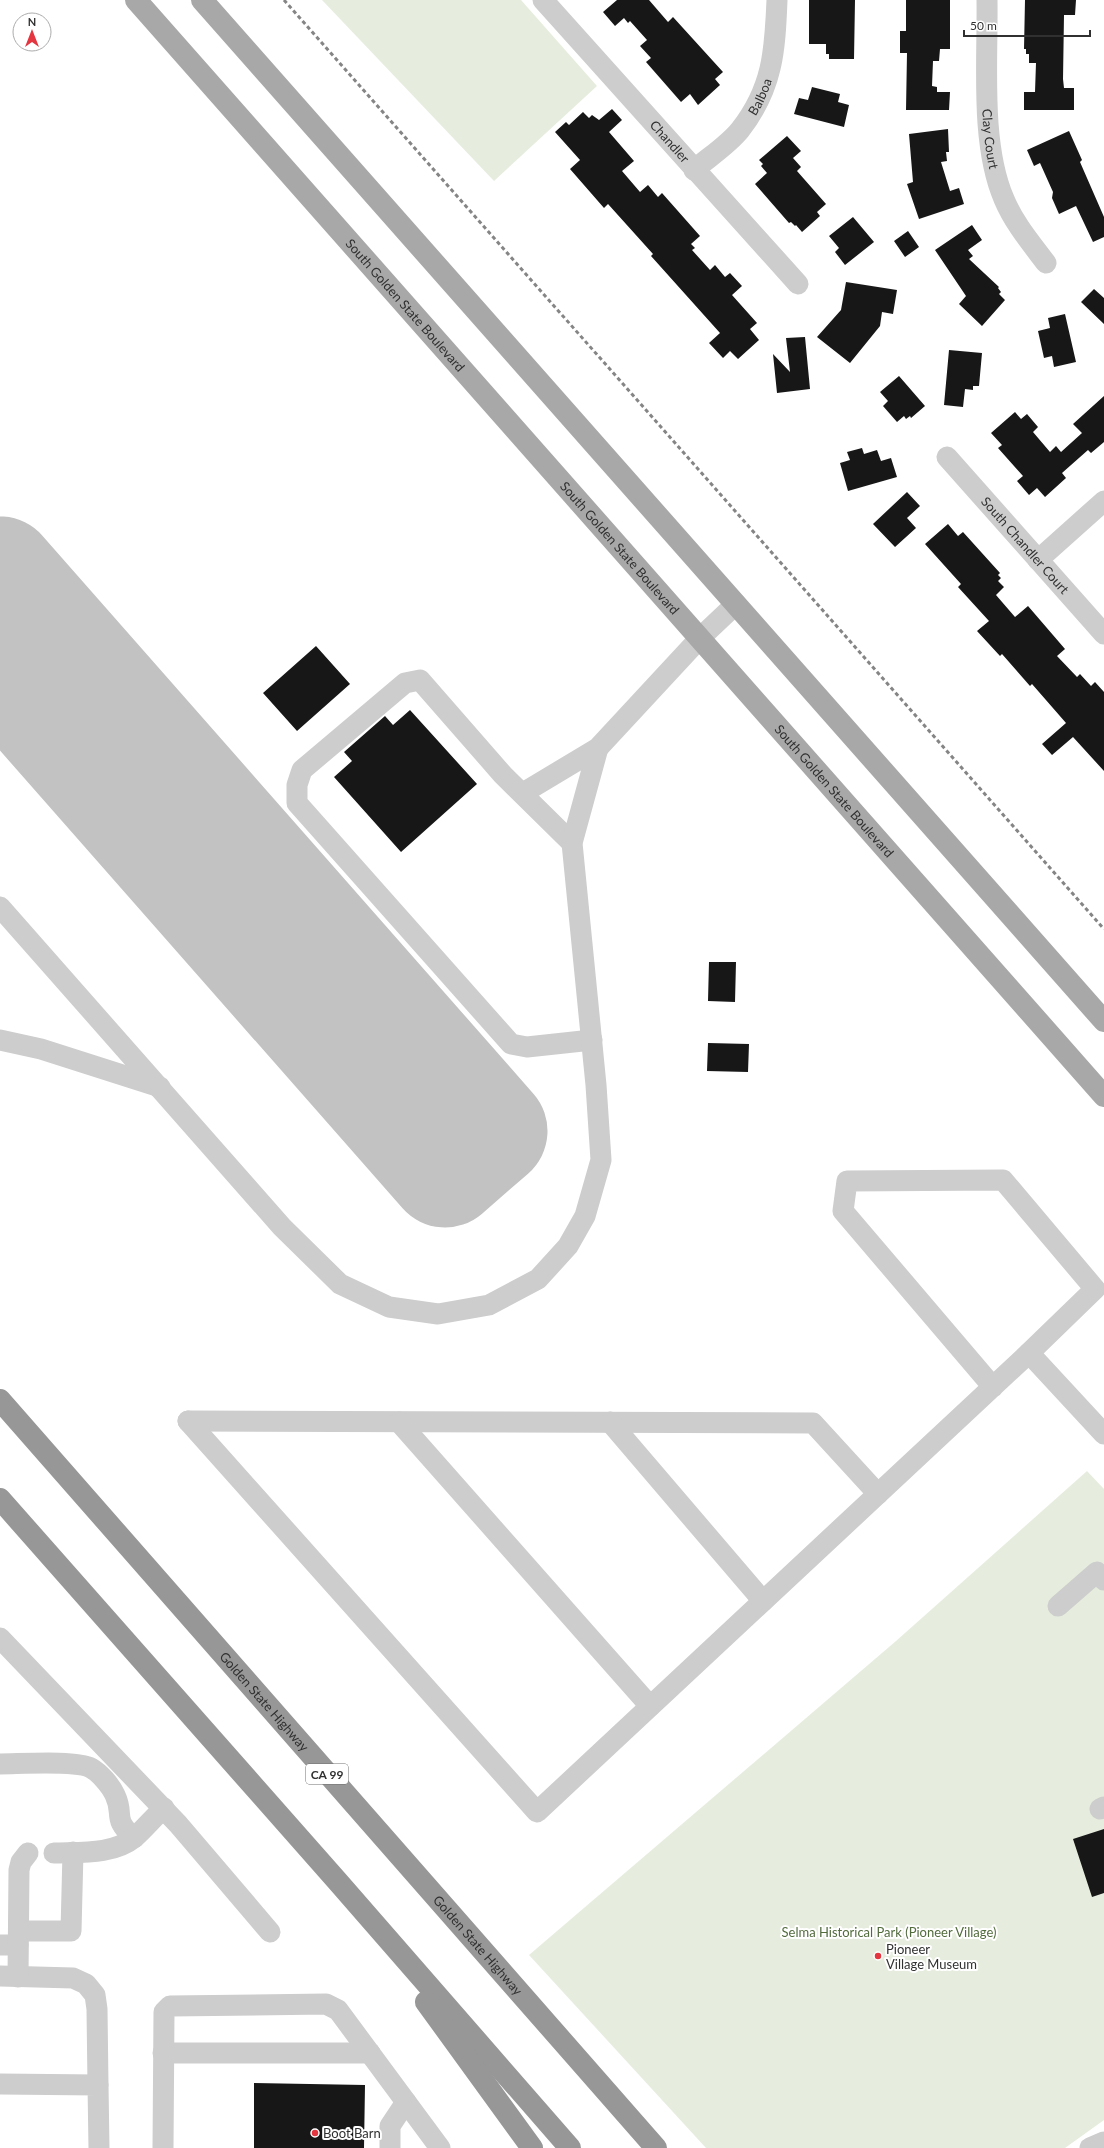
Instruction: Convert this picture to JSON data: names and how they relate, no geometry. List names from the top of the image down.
{
  "streets": {
    "highway": ["Golden State Highway", "CA 99"],
    "main road": ["South Golden State Boulevard"],
    "street": [
      "Balboa",
      "Clay Court",
      "Chandler",
      "South Chandler Court"
    ]
  },
  "crossings": [
    ["Balboa", "Chandler"]
  ],
  "parks": ["Selma Historical Park (Pioneer Village)"],
  "places": ["Pioneer Village Museum", "Boot Barn"],
  "scale_bar": "50 m",
  "north": "top"
}
